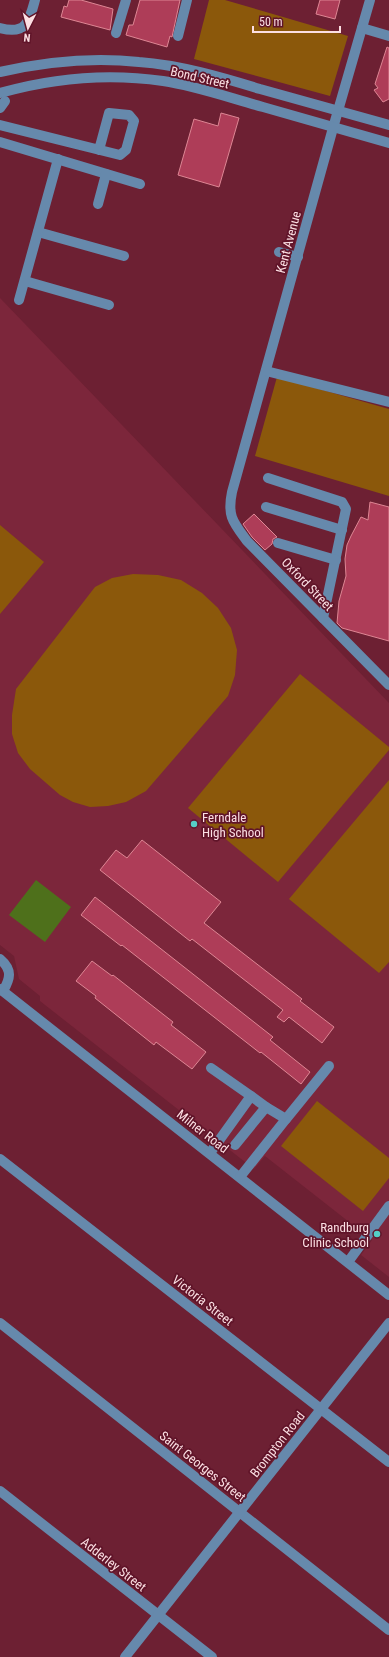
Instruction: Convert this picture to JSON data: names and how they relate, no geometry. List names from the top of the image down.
{
  "streets": {
    "street": [
      "Bond Street",
      "Kent Avenue",
      "Oxford Street",
      "Milner Road",
      "Victoria Street",
      "Brompton Road",
      "Saint Georges Street",
      "Adderley Street"
    ]
  },
  "crossings": [
    ["Bond Street", "Kent Avenue"],
    ["Kent Avenue", "Oxford Street"],
    ["Victoria Street", "Brompton Road"],
    ["Brompton Road", "Saint Georges Street"],
    ["Brompton Road", "Adderley Street"]
  ],
  "places": ["Ferndale High School", "Randburg Clinic School"],
  "scale_bar": "50 m",
  "north": "bottom"
}
